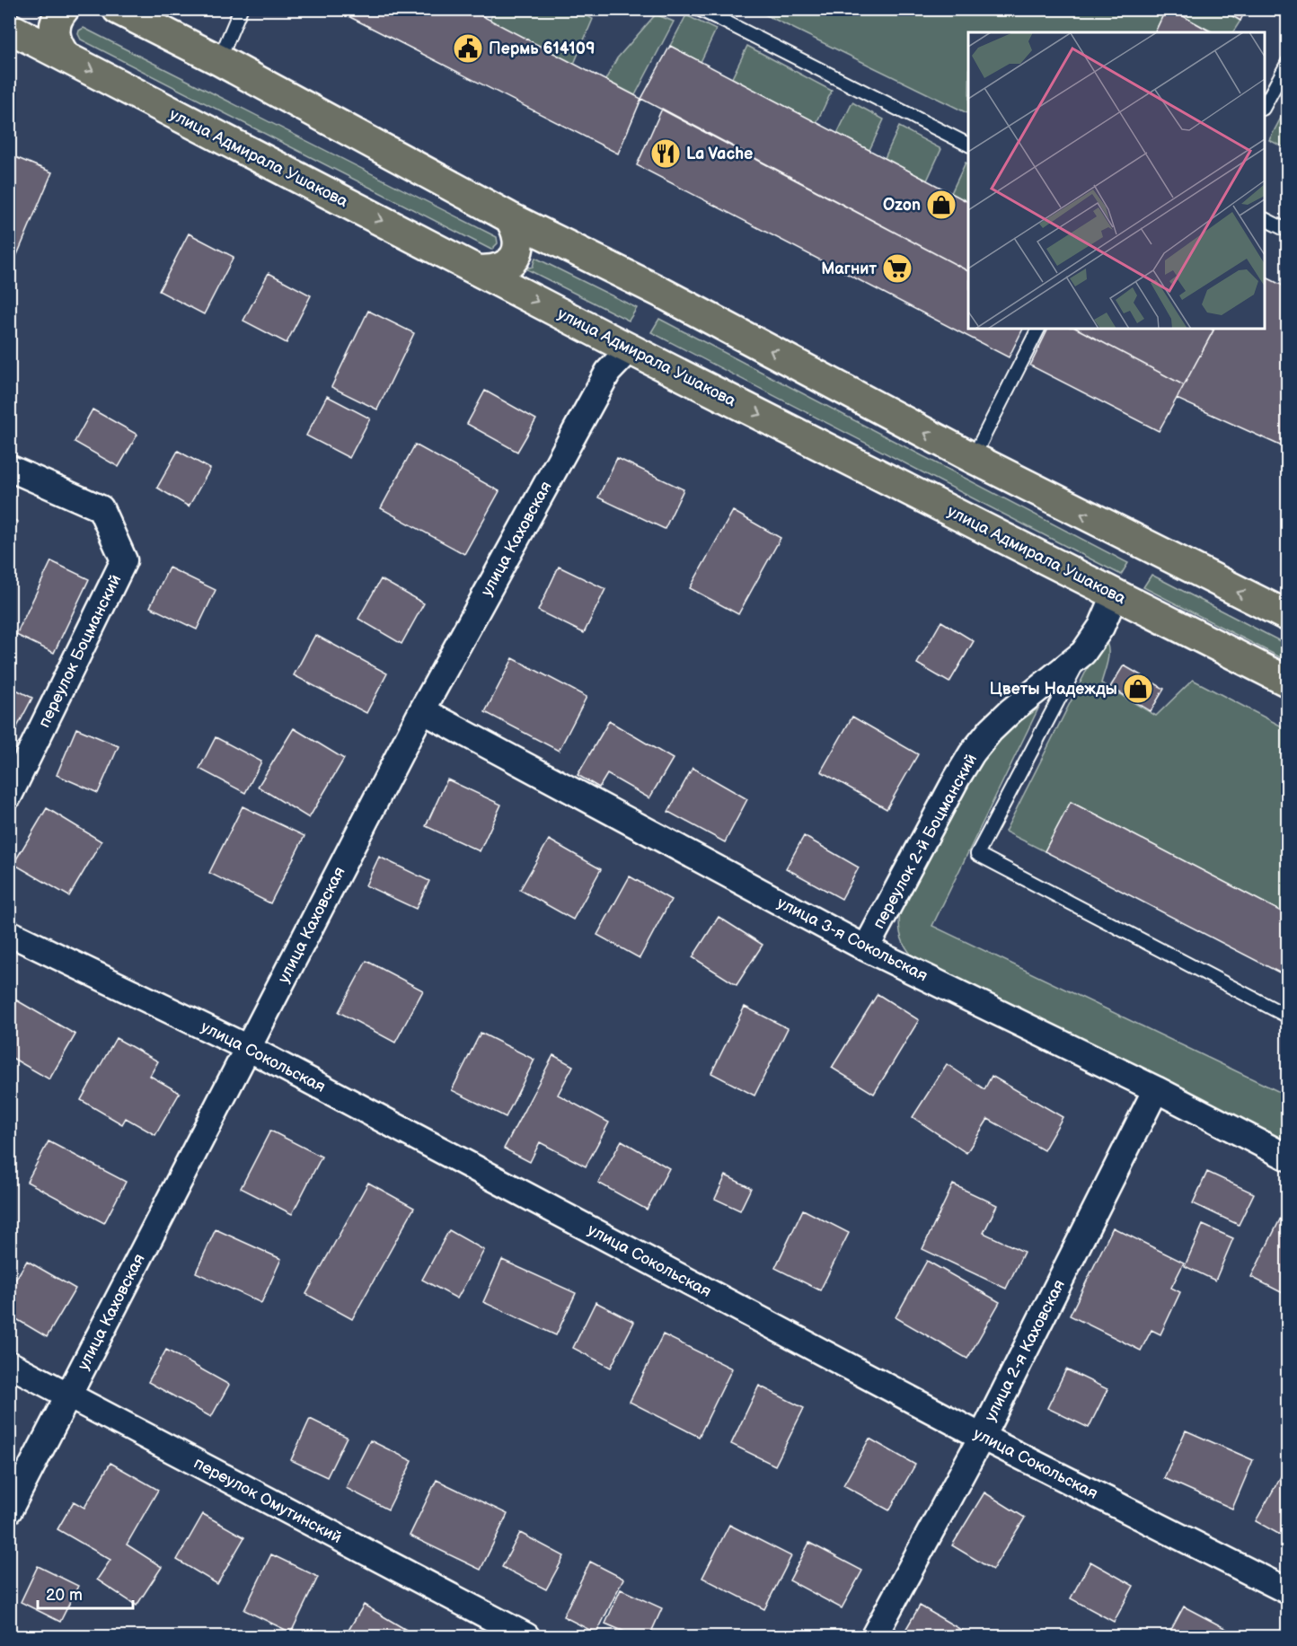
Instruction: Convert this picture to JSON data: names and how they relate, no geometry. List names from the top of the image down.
{
  "streets": {
    "main road": ["улица Адмирала Ушакова"],
    "street": [
      "улица Каховская",
      "переулок Боцманский",
      "переулок 2-й Боцманский",
      "улица 3-я Сокольская",
      "улица Сокольская",
      "улица 2-я Каховская",
      "переулок Омутинский"
    ]
  },
  "crossings": [
    ["улица Адмирала Ушакова", "улица Каховская"],
    ["улица Адмирала Ушакова", "переулок 2-й Боцманский"],
    ["улица Каховская", "улица 3-я Сокольская"],
    ["улица Каховская", "улица Сокольская"],
    ["улица Каховская", "переулок Омутинский"],
    ["переулок 2-й Боцманский", "улица 3-я Сокольская"],
    ["улица 3-я Сокольская", "улица 2-я Каховская"],
    ["улица Сокольская", "улица 2-я Каховская"]
  ],
  "places": {
    "public building": ["Пермь 614109"],
    "restaurant": ["La Vache"],
    "shop": ["Ozon", "Цветы Надежды"],
    "supermarket": ["Магнит"]
  },
  "scale_bar": "20 m"
}
